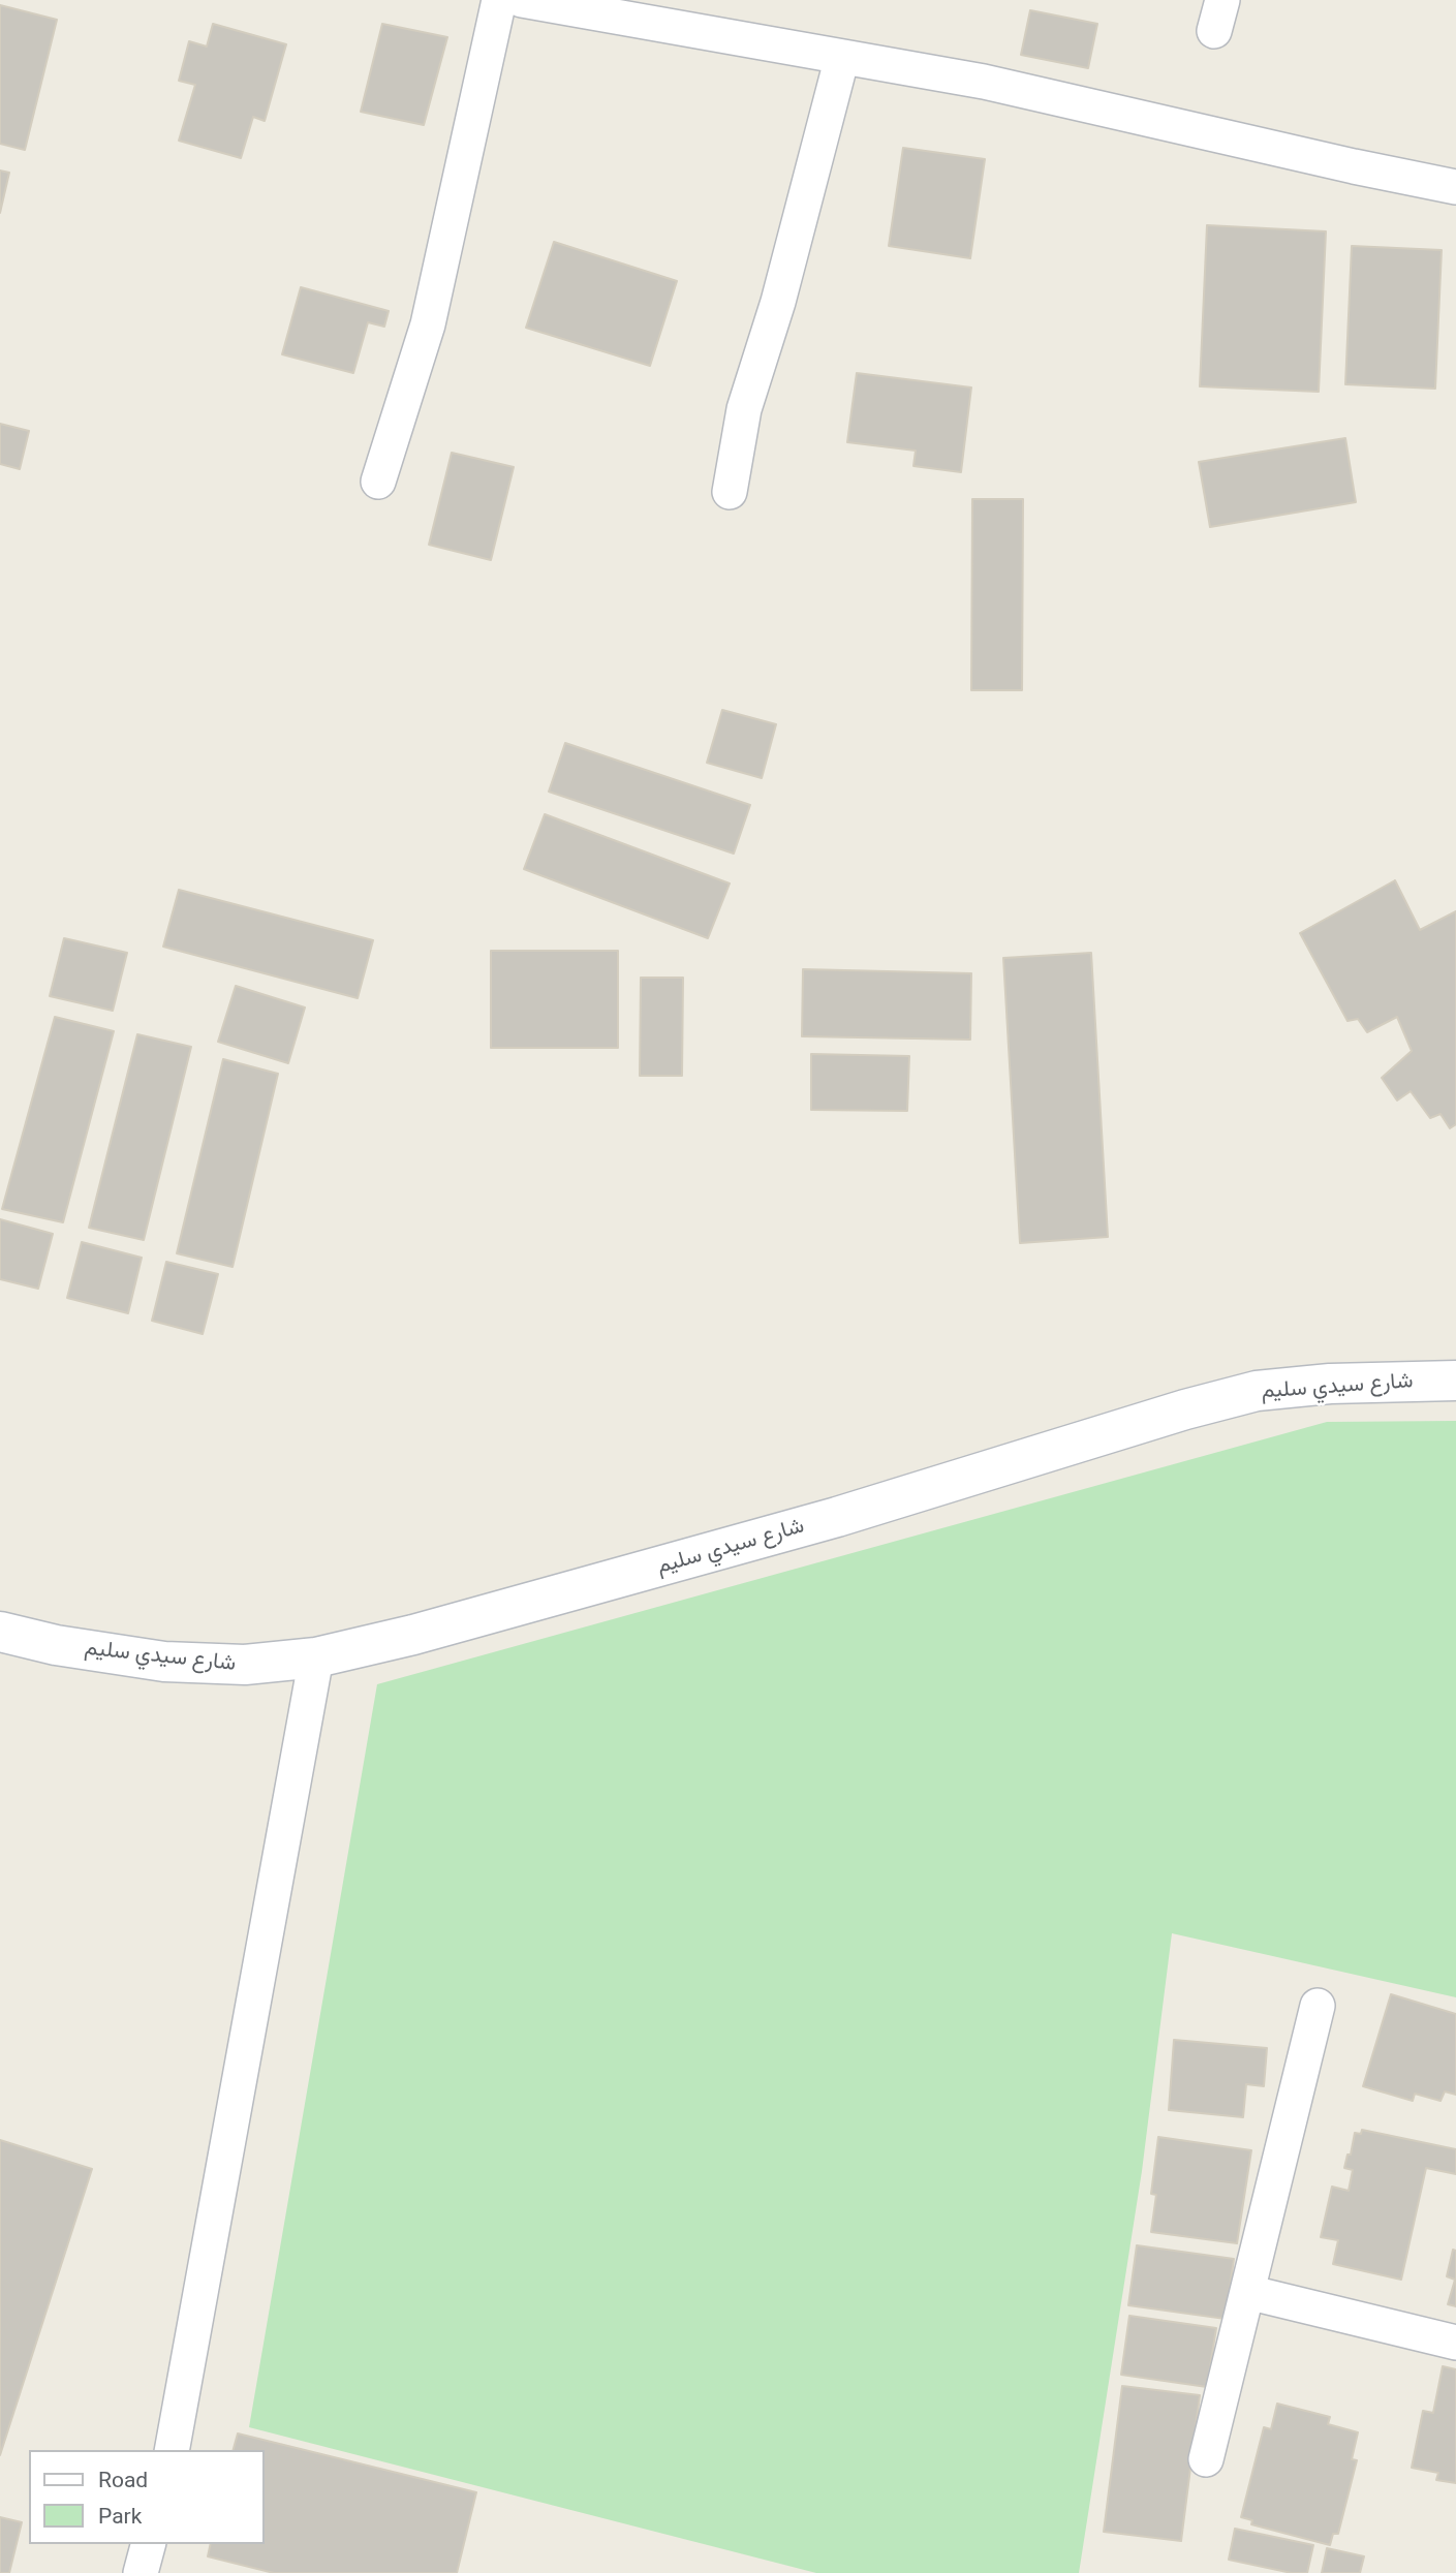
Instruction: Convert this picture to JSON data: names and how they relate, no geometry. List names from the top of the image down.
{
  "streets": {
    "main road": ["شارع سيدي سليم"]
  },
  "legend": ["Road", "Park"]
}
